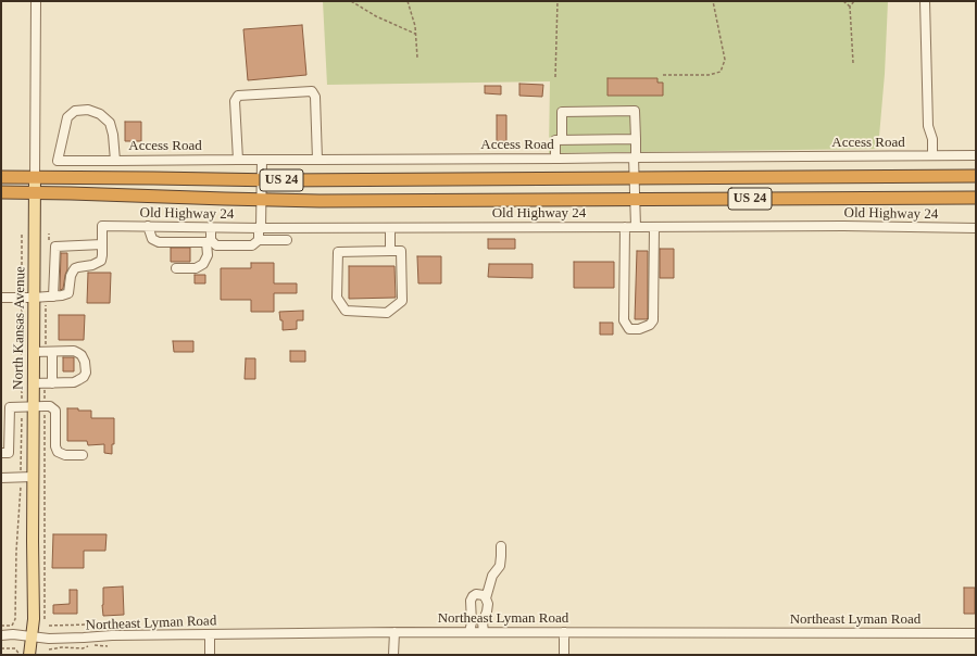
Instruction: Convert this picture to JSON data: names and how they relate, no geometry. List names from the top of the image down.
{
  "streets": {
    "highway": ["US 24"],
    "main road": ["North Kansas Avenue"],
    "street": ["Access Road", "Old Highway 24", "Northeast Lyman Road"]
  },
  "crossings": [
    ["US 24", "North Kansas Avenue"],
    ["North Kansas Avenue", "Northeast Lyman Road"]
  ]
}
